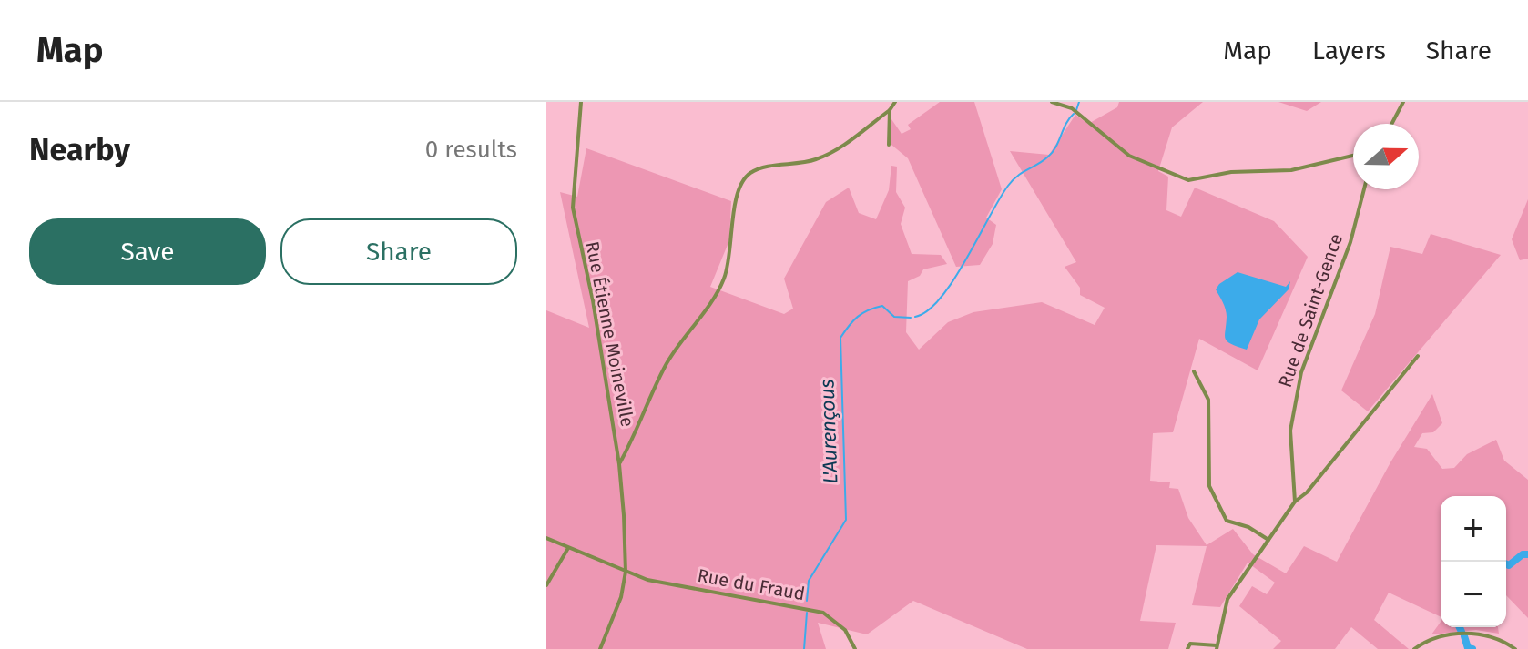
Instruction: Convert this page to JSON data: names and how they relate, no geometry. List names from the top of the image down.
{
  "streets": {
    "street": ["Rue de Saint-Gence", "Rue Étienne Moineville", "Rue du Fraud"]
  },
  "crossings": [
    ["Rue Étienne Moineville", "Rue du Fraud"]
  ],
  "water": ["L'Aurençous"],
  "north": "right",
  "page": {
    "header": "Map",
    "nav": ["Map", "Layers", "Share"],
    "heading": ["Nearby", "0 results"],
    "buttons": ["Save", "Share"],
    "map_buttons": ["+", "−"]
  }
}
